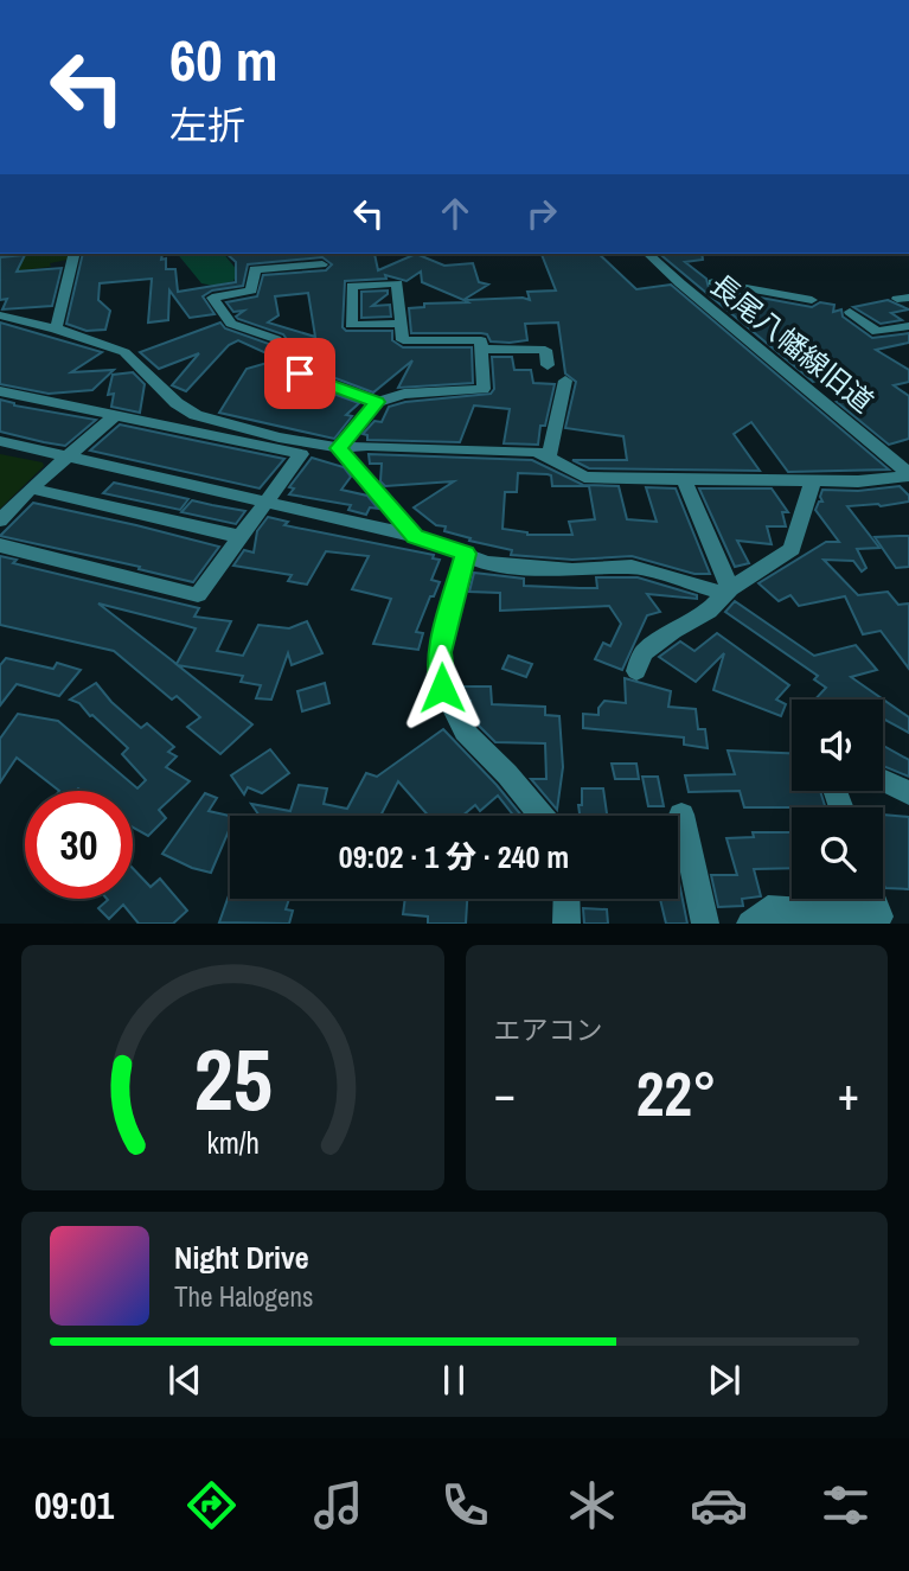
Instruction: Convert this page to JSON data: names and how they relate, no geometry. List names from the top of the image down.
{
  "streets": {
    "street": ["長尾八幡線旧道"]
  },
  "page": {
    "turn": ["60 m", "左折"],
    "limit": "30",
    "trip": "09:02 · 1 分 · 240 m",
    "tile": "エアコン",
    "heat": ["−", "22°", "+"],
    "song": ["Night Drive", "The Halogens"],
    "tabs": "09:01",
    "gauge": ["25", "km/h"]
  }
}
